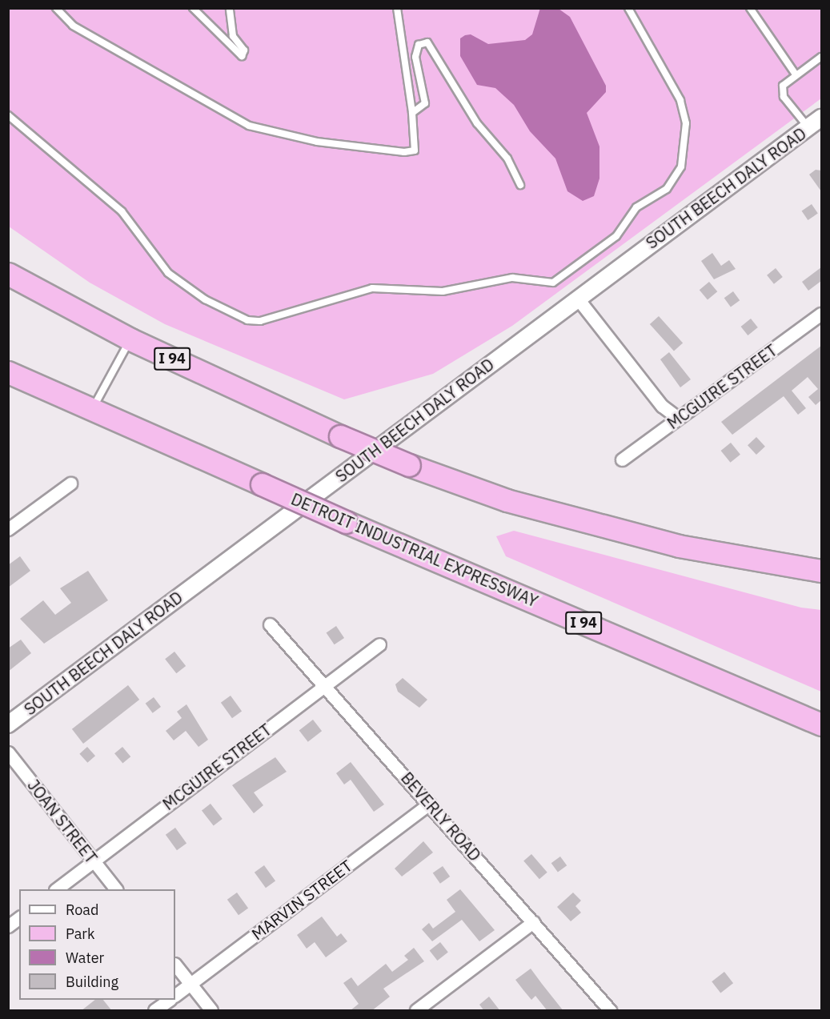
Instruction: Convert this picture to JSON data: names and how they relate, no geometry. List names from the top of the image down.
{
  "streets": {
    "highway": ["I 94", "DETROIT INDUSTRIAL EXPRESSWAY"],
    "street": [
      "SOUTH BEECH DALY ROAD",
      "MCGUIRE STREET",
      "BEVERLY ROAD",
      "JOAN STREET",
      "MARVIN STREET"
    ]
  },
  "crossings": [
    ["MCGUIRE STREET", "BEVERLY ROAD"],
    ["MCGUIRE STREET", "JOAN STREET"],
    ["BEVERLY ROAD", "MARVIN STREET"]
  ],
  "legend": [
    "Road",
    "Park",
    "Water",
    "Building"
  ]
}
